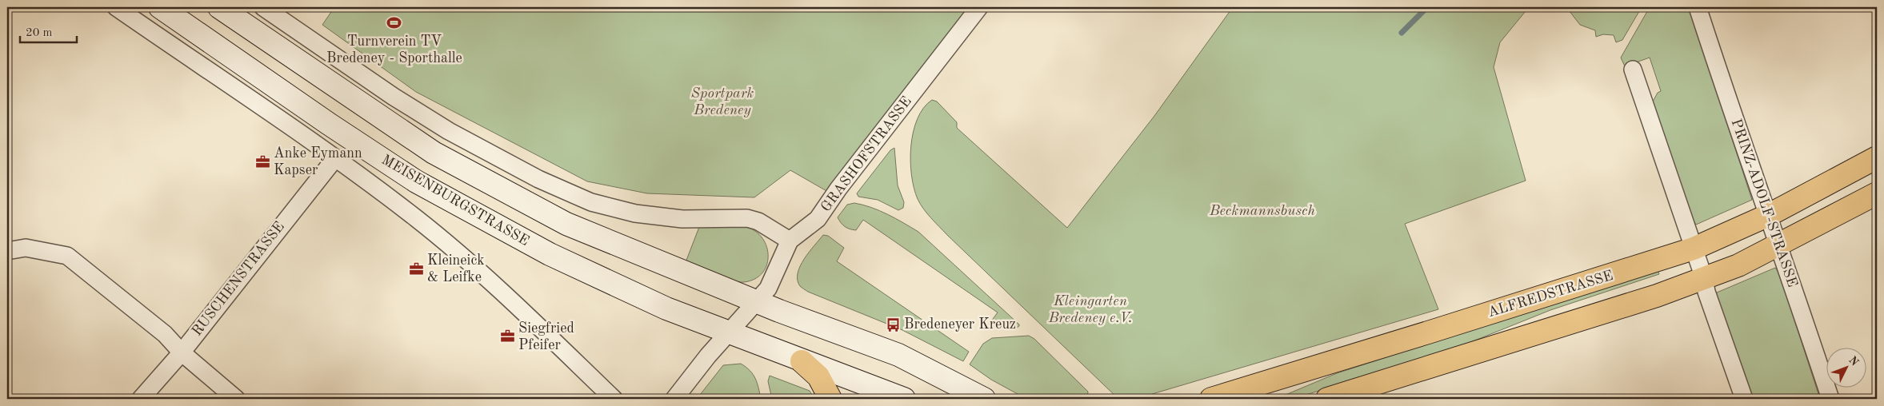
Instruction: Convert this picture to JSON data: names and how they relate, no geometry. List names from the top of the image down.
{
  "streets": {
    "main road": ["MEISENBURGSTRASSE", "ALFREDSTRASSE"],
    "street": ["GRASHOFSTRASSE", "PRINZ-ADOLF-STRASSE", "RUSCHENSTRASSE"]
  },
  "crossings": [
    ["MEISENBURGSTRASSE", "RUSCHENSTRASSE"],
    ["PRINZ-ADOLF-STRASSE", "ALFREDSTRASSE"]
  ],
  "parks": ["Sportpark Bredeney", "Beckmannsbusch", "Kleingarten Bredeney e.V."],
  "places": {
    "sports": ["Turnverein TV Bredeney - Sporthalle"],
    "office": ["Anke Eymann Kapser", "Kleineick & Leifke", "Siegfried Pfeifer"],
    "bus stop": ["Bredeneyer Kreuz"]
  },
  "scale_bar": "20 m",
  "north": "top right"
}
